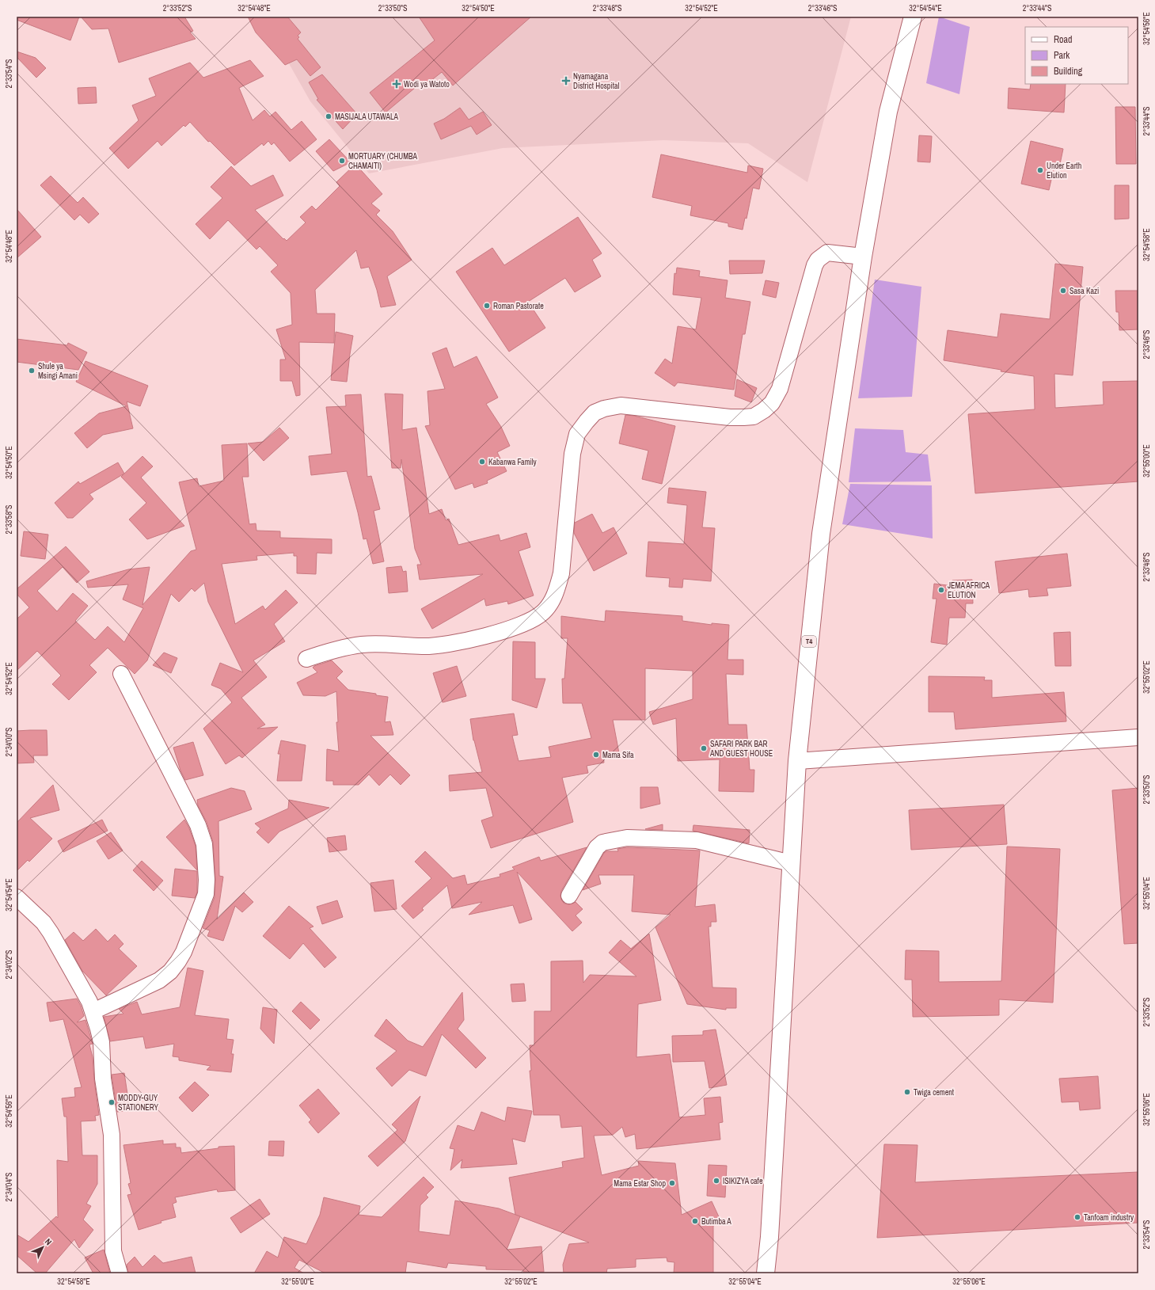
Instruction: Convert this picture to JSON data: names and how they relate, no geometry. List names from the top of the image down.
{
  "streets": {
    "highway": ["T4"]
  },
  "places": {
    "health": ["Nyamagana District Hospital", "Wodi ya Watoto"],
    "other": [
      "MASIJALA UTAWALA",
      "MORTUARY (CHUMBA CHAMAITI)",
      "Under Earth Elution",
      "Sasa Kazi",
      "Roman Pastorate",
      "Shule ya Msingi Amani",
      "Kabanwa Family",
      "JEMA AFRICA ELUTION",
      "SAFARI PARK BAR AND GUEST HOUSE",
      "Mama Sifa",
      "Twiga cement",
      "MODDY-GUY STATIONERY",
      "ISIKIZYA cafe",
      "Mama Estar Shop",
      "Tanfoam industry",
      "Butimba A"
    ]
  },
  "legend": ["Road", "Park", "Building"],
  "north": "top right",
  "coordinates": [
    "2°33'52\"S",
    "32°54'48\"E",
    "2°33'50\"S",
    "32°54'50\"E",
    "2°33'48\"S",
    "32°54'52\"E",
    "2°33'46\"S",
    "32°54'54\"E",
    "2°33'44\"S",
    "32°54'56\"E",
    "2°33'54\"S",
    "32°54'58\"E",
    "32°55'00\"E",
    "2°33'58\"S",
    "32°55'02\"E",
    "2°34'00\"S",
    "32°55'04\"E",
    "2°34'02\"S",
    "32°55'06\"E",
    "2°34'04\"S"
  ]
}
